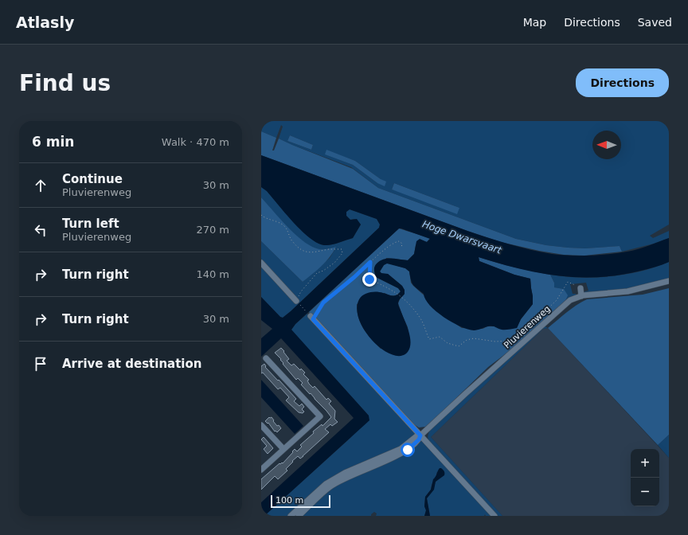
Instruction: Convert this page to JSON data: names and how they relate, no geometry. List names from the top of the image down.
{
  "streets": {
    "street": ["Pluvierenweg"]
  },
  "water": ["Hoge Dwarsvaart"],
  "scale_bar": "100 m",
  "north": "left",
  "page": {
    "header": "Atlasly",
    "nav": ["Map", "Directions", "Saved"],
    "buttons": "Directions",
    "title": "Find us",
    "heading": ["6 min", "Walk · 470 m"],
    "list": [
      ["Continue", "Pluvierenweg", "30 m"],
      ["Turn left", "Pluvierenweg", "270 m"],
      ["Turn right", "140 m"],
      ["Turn right", "30 m"],
      "Arrive at destination"
    ],
    "map_buttons": ["+", "−"],
    "scale": "100 m"
  }
}
